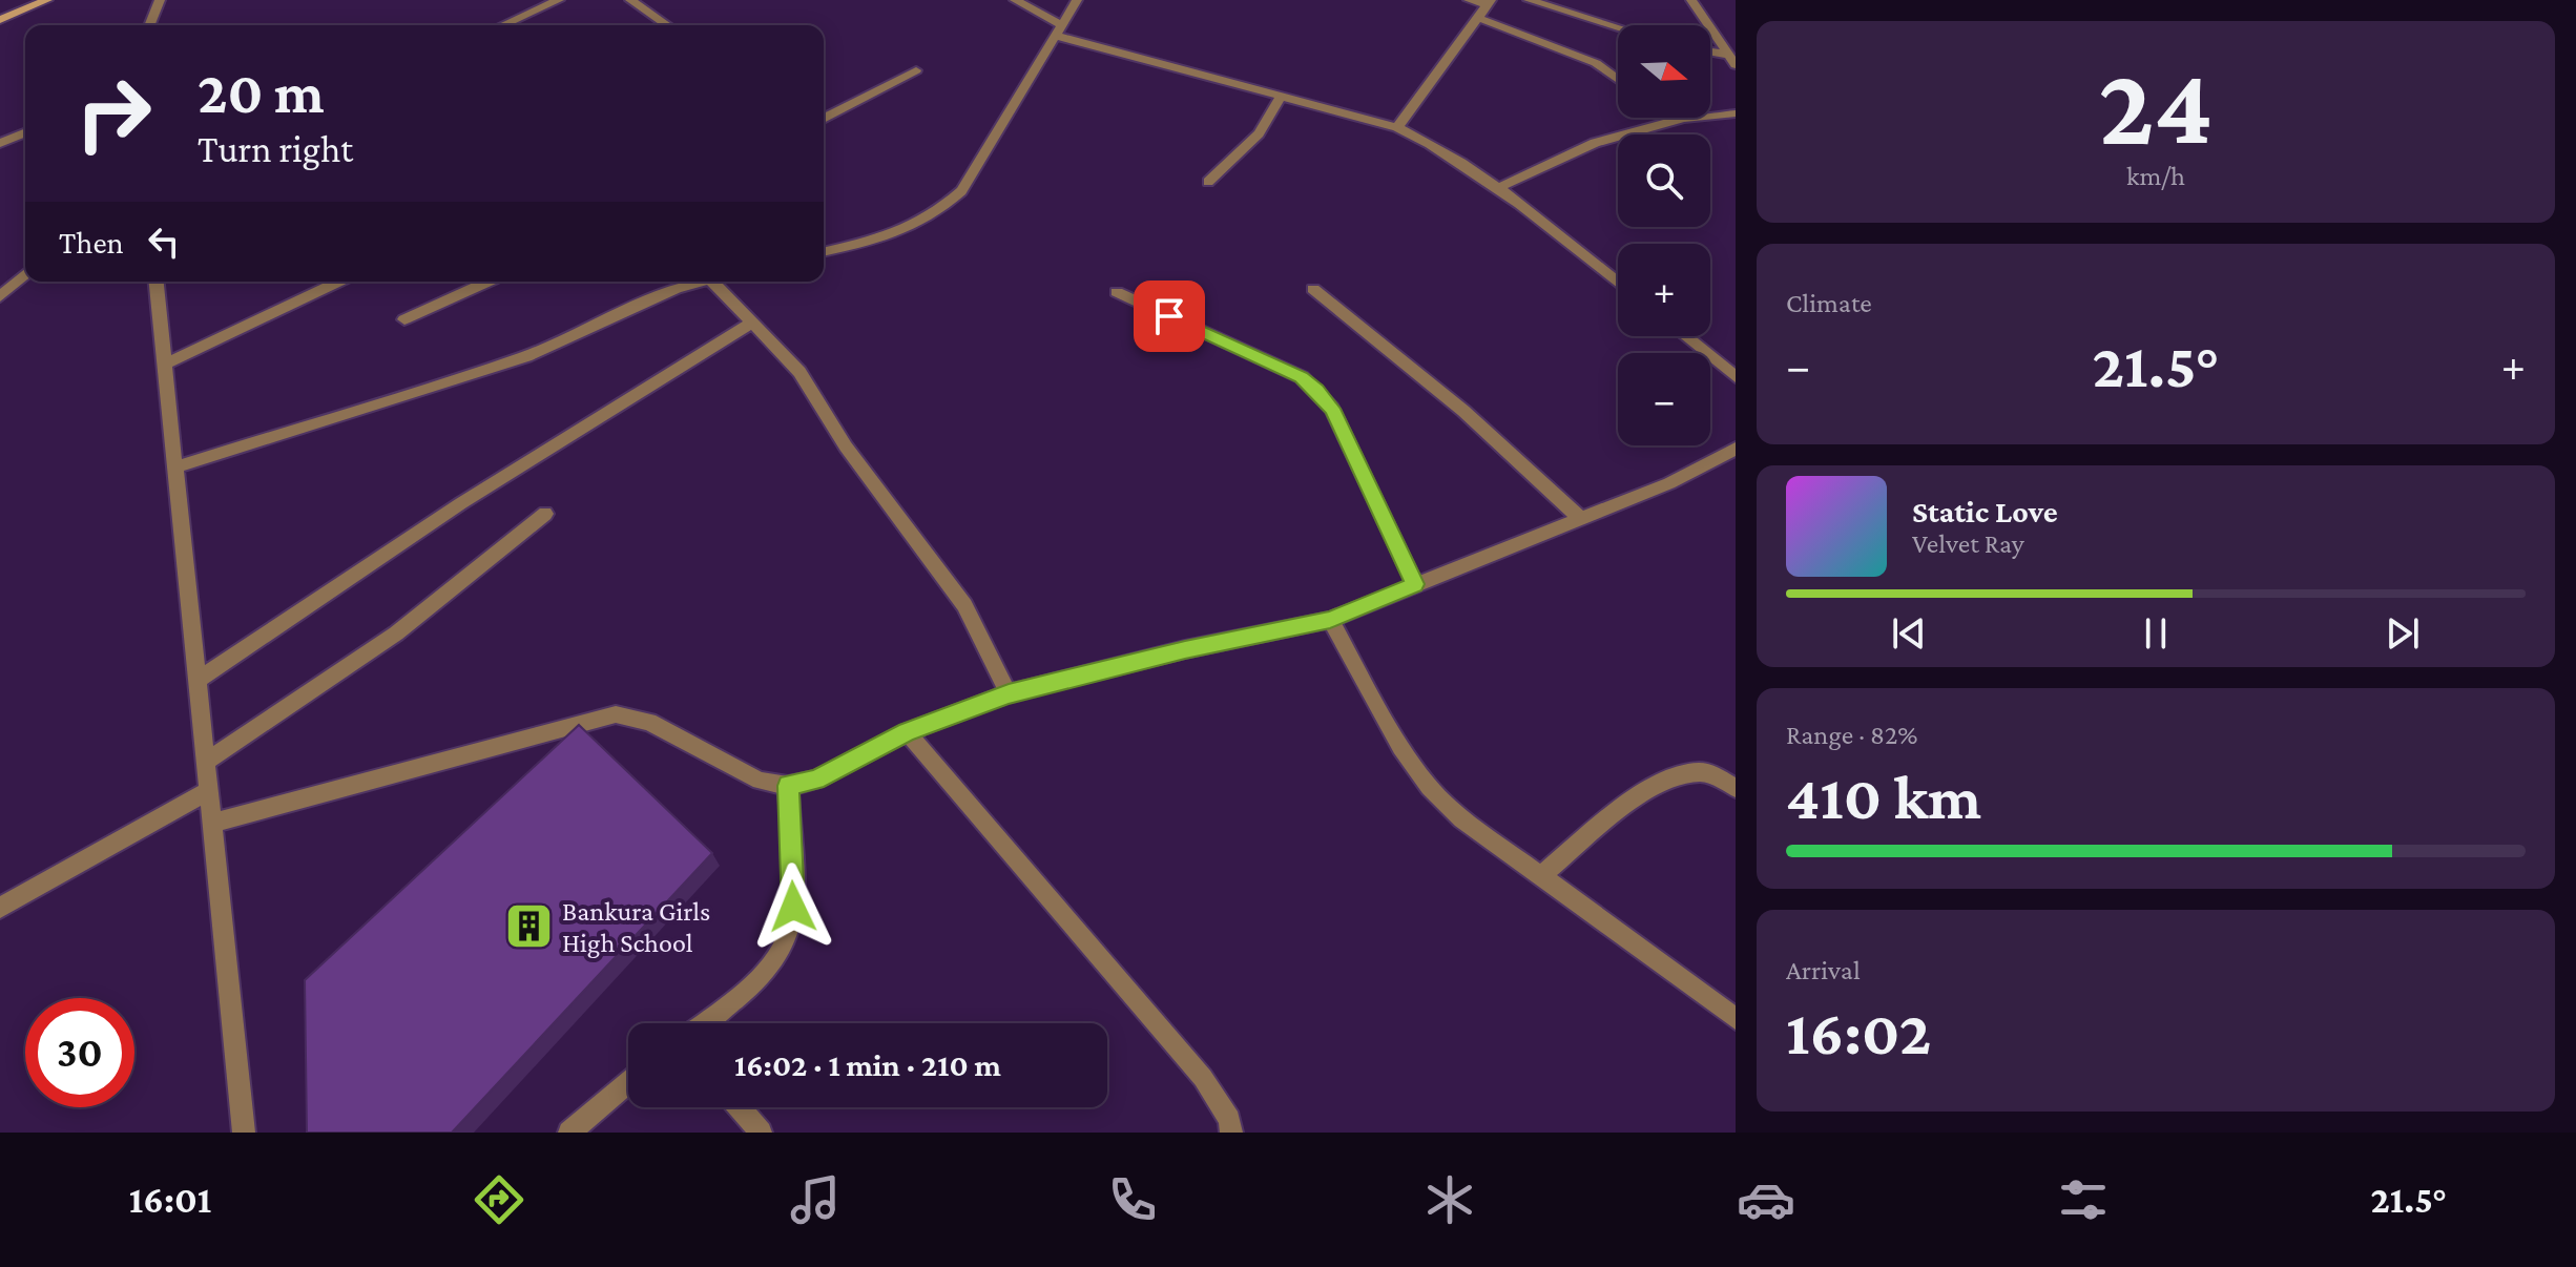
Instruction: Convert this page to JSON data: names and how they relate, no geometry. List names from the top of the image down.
{
  "places": {
    "building": ["Bankura Girls High School"]
  },
  "north": "right",
  "page": {
    "tile": [
      ["24", "km/h"],
      "Climate",
      ["Range · 82%", "410 km"],
      ["Arrival", "16:02"]
    ],
    "map_buttons": ["+", "−"],
    "turn": ["20 m", "Turn right"],
    "then": "Then",
    "heat": ["−", "21.5°", "+"],
    "song": ["Static Love", "Velvet Ray"],
    "limit": "30",
    "trip": "16:02 · 1 min · 210 m",
    "tabs": ["16:01", "21.5°"]
  }
}
